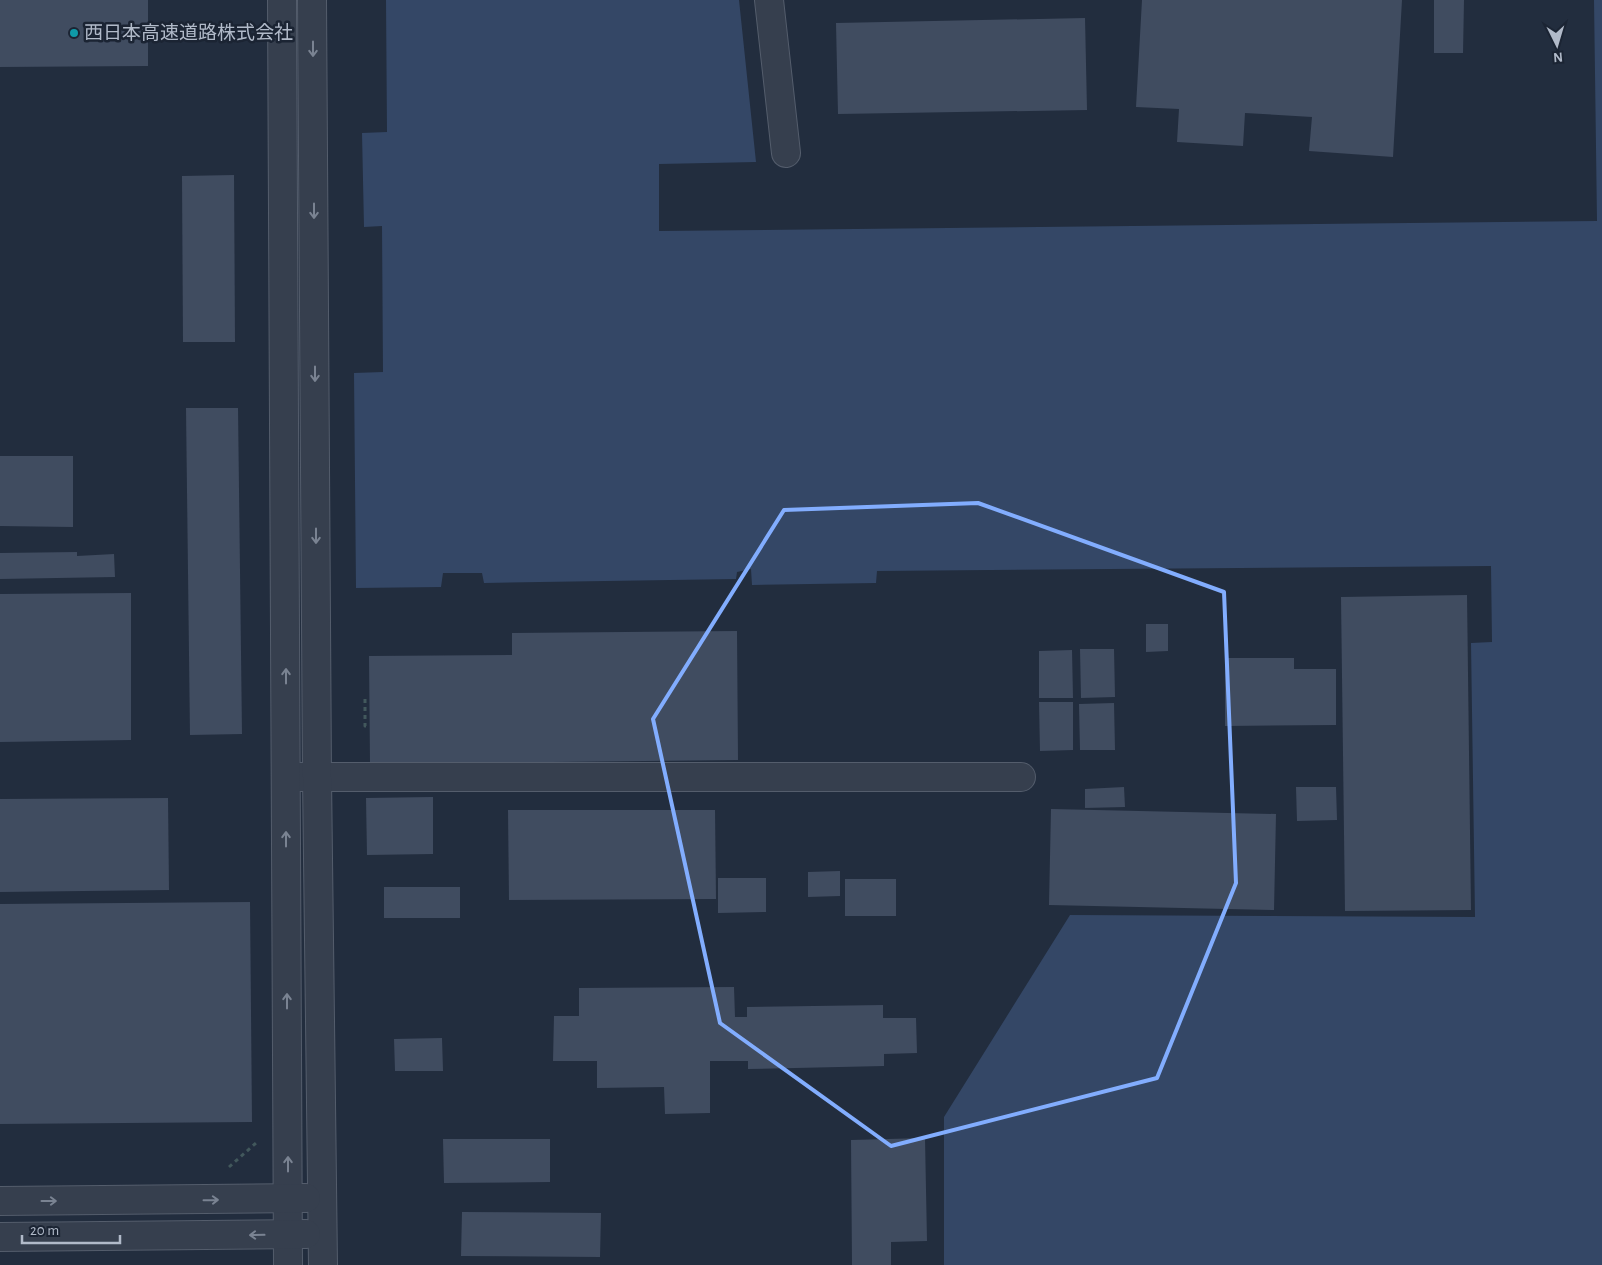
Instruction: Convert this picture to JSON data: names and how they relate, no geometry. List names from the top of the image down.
{
  "places": ["西日本高速道路株式会社"],
  "scale_bar": "20 m",
  "north": "bottom"
}
